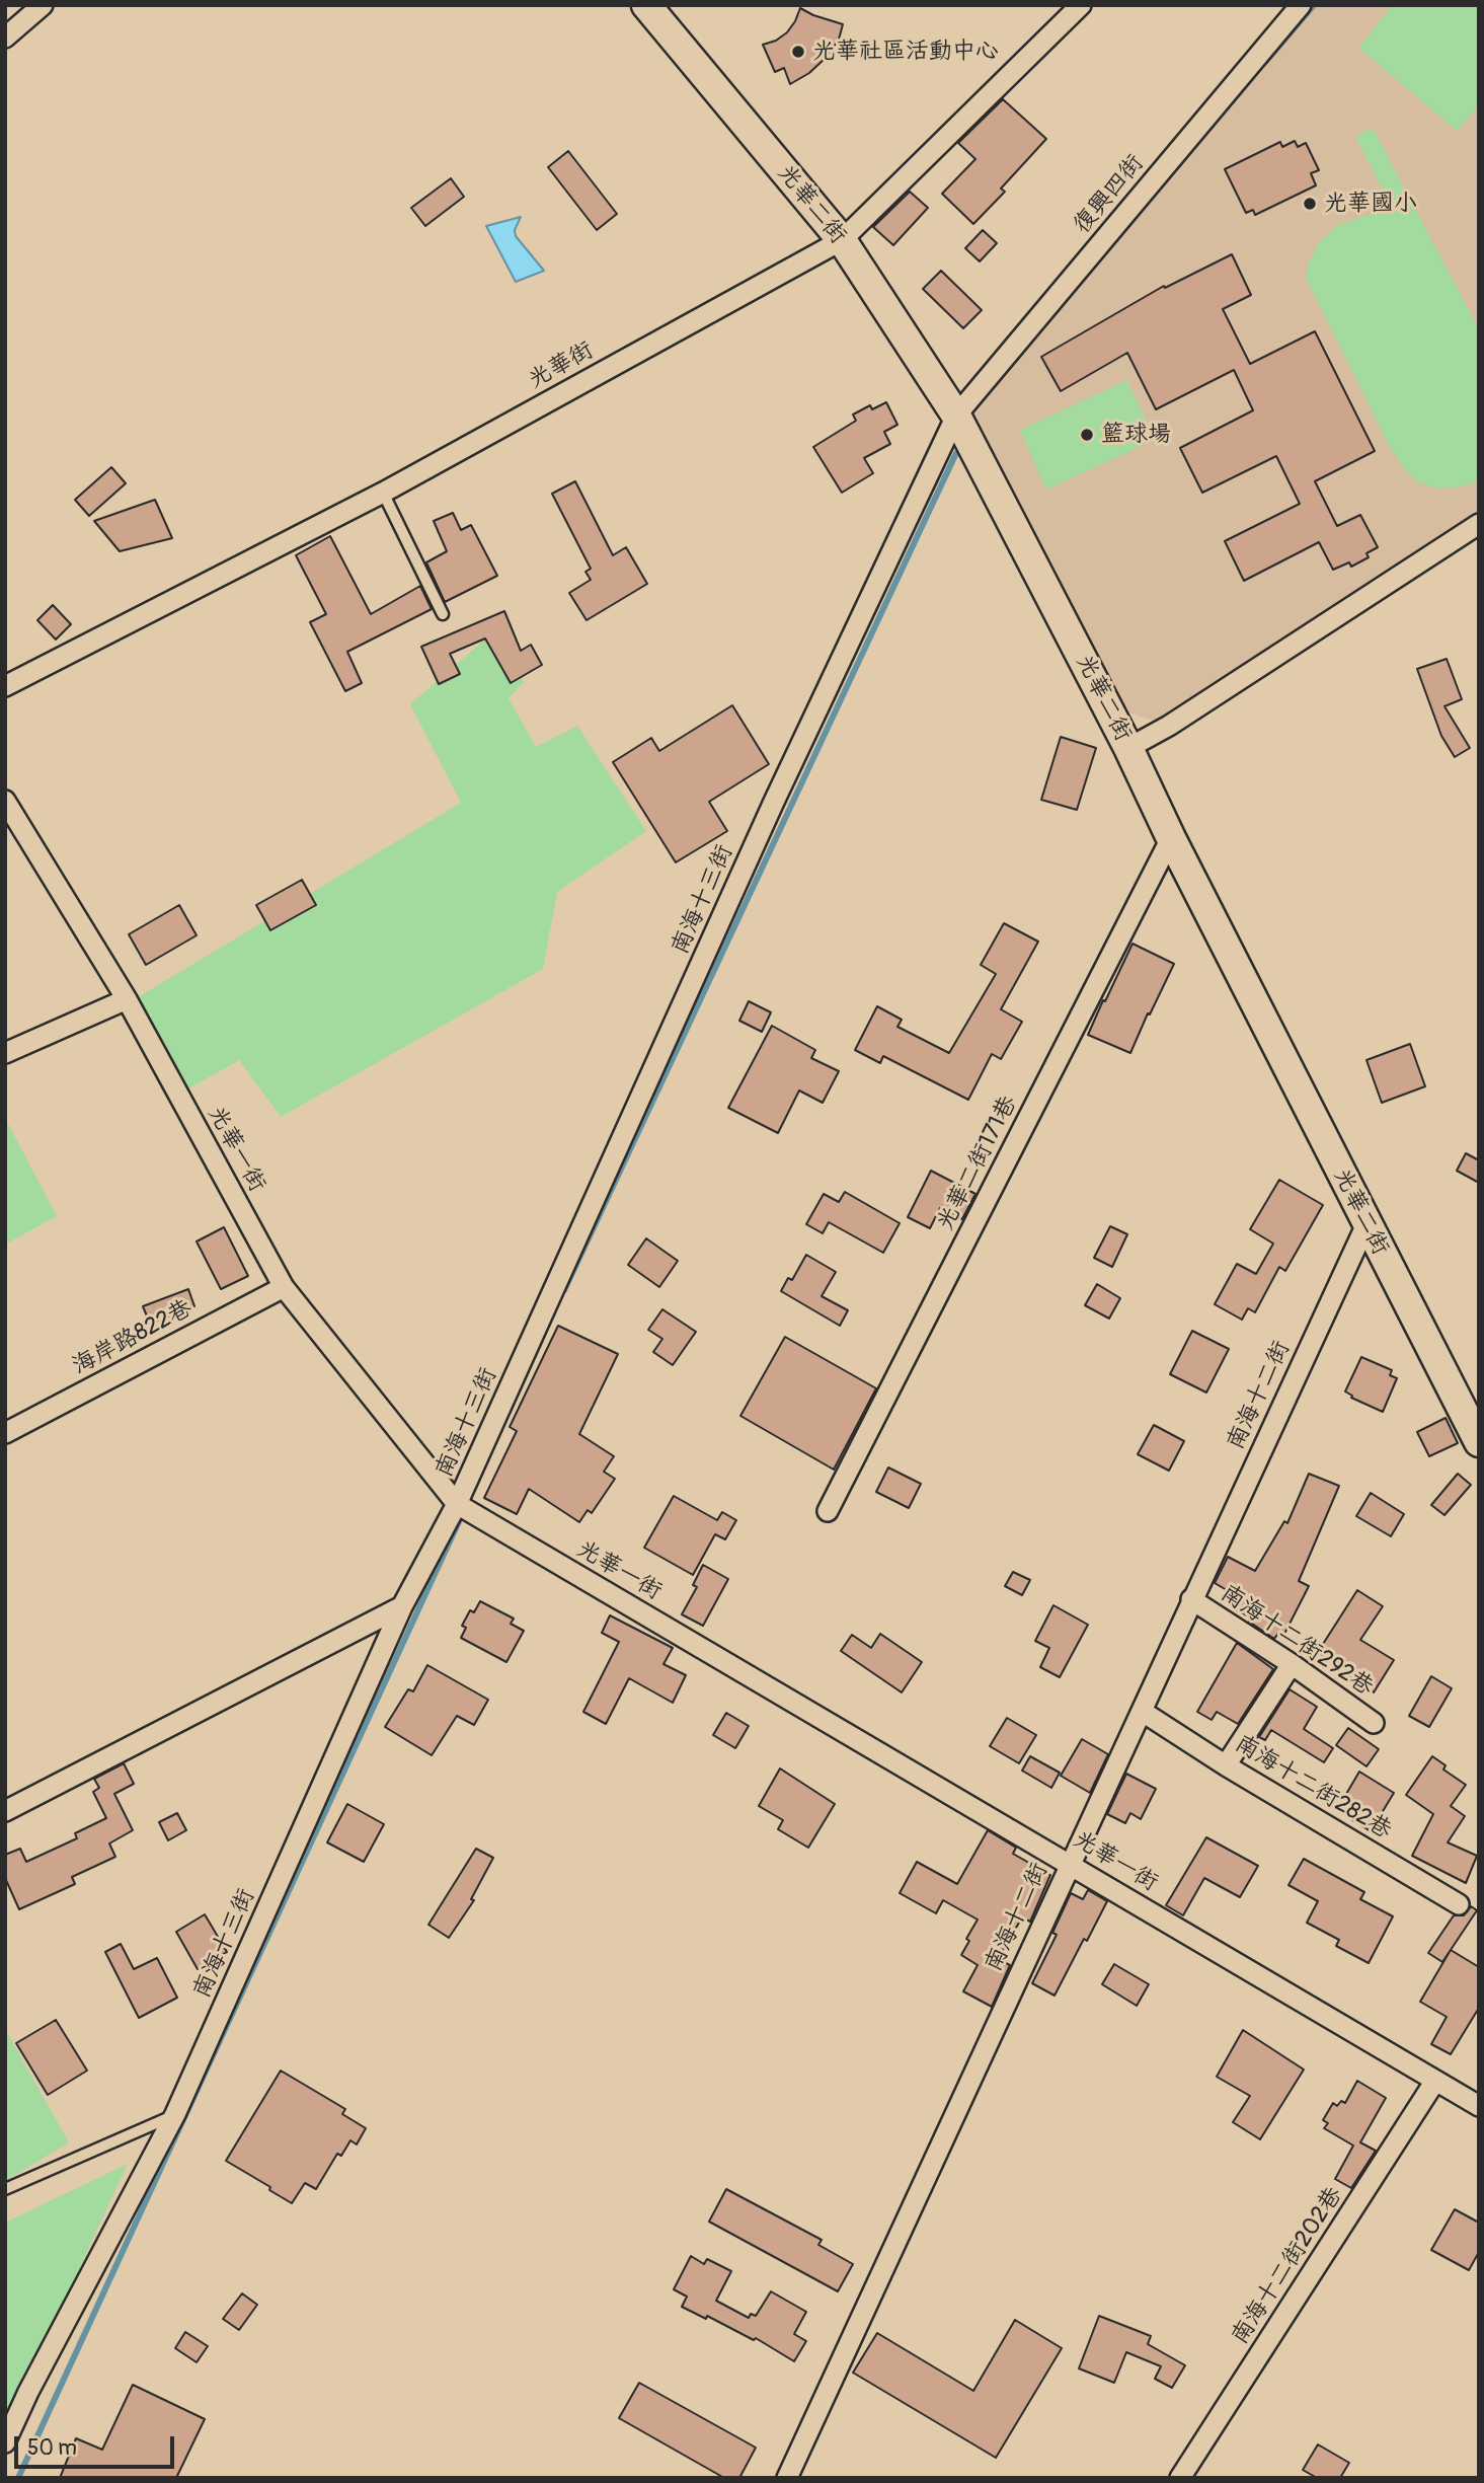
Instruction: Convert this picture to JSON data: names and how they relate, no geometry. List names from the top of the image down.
{
  "streets": {
    "street": [
      "復興四街",
      "光華二街",
      "光華街",
      "南海十三街",
      "光華一街",
      "光華二街171巷",
      "海岸路822巷",
      "南海十二街",
      "南海十二街292巷",
      "南海十二街282巷",
      "南海十二街202巷"
    ]
  },
  "crossings": [
    ["復興四街", "光華二街"],
    ["復興四街", "南海十三街"],
    ["光華二街", "光華街"],
    ["光華二街", "南海十三街"],
    ["光華二街", "光華二街171巷"],
    ["光華二街", "南海十二街"],
    ["南海十三街", "光華一街"],
    ["光華一街", "海岸路822巷"],
    ["光華一街", "南海十二街"],
    ["光華一街", "南海十二街202巷"],
    ["南海十二街", "南海十二街292巷"],
    ["南海十二街", "南海十二街282巷"]
  ],
  "places": ["光華社區活動中心", "光華國小", "籃球場"],
  "scale_bar": "50 m"
}
